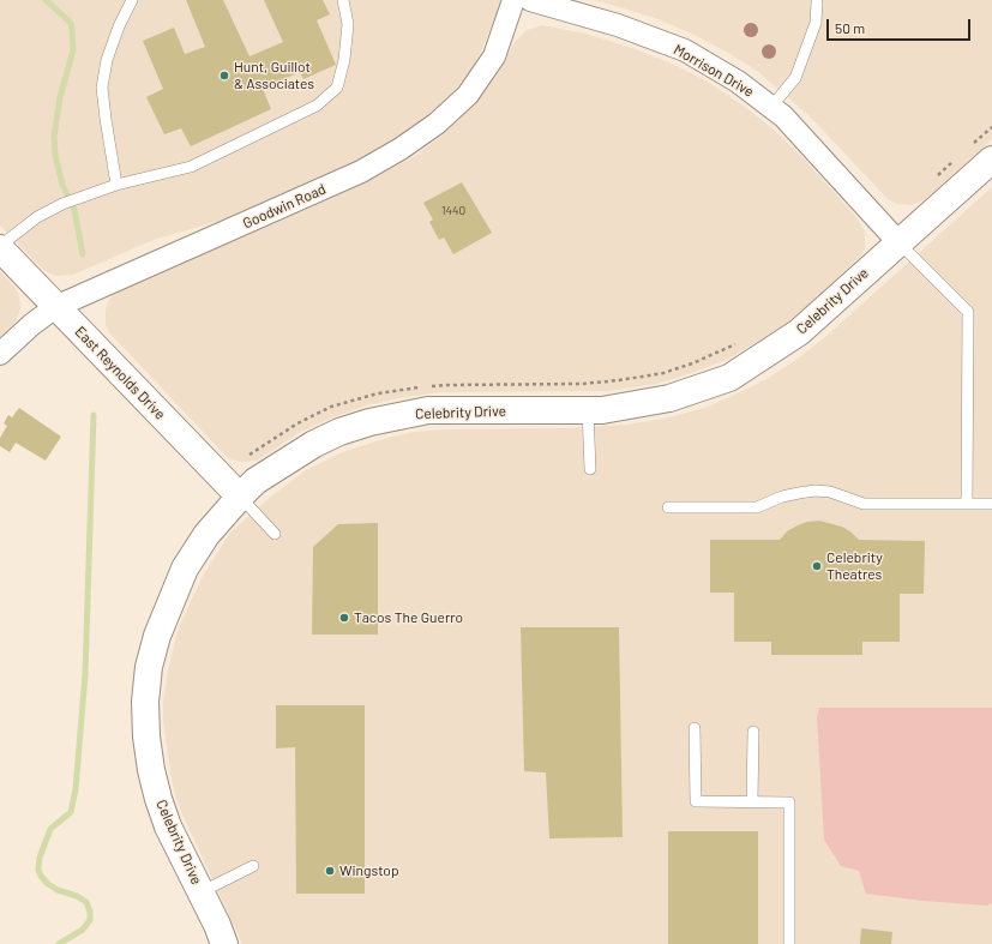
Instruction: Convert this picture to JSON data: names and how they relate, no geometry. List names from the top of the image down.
{
  "streets": {
    "street": [
      "Morrison Drive",
      "Goodwin Road",
      "Celebrity Drive",
      "East Reynolds Drive"
    ]
  },
  "crossings": [
    ["Morrison Drive", "Celebrity Drive"],
    ["Goodwin Road", "East Reynolds Drive"],
    ["Celebrity Drive", "East Reynolds Drive"]
  ],
  "places": [
    "Hunt, Guillot & Associates",
    "Celebrity Theatres",
    "Tacos The Guerro",
    "Wingstop"
  ],
  "house_numbers": ["1440"],
  "scale_bar": "50 m"
}
